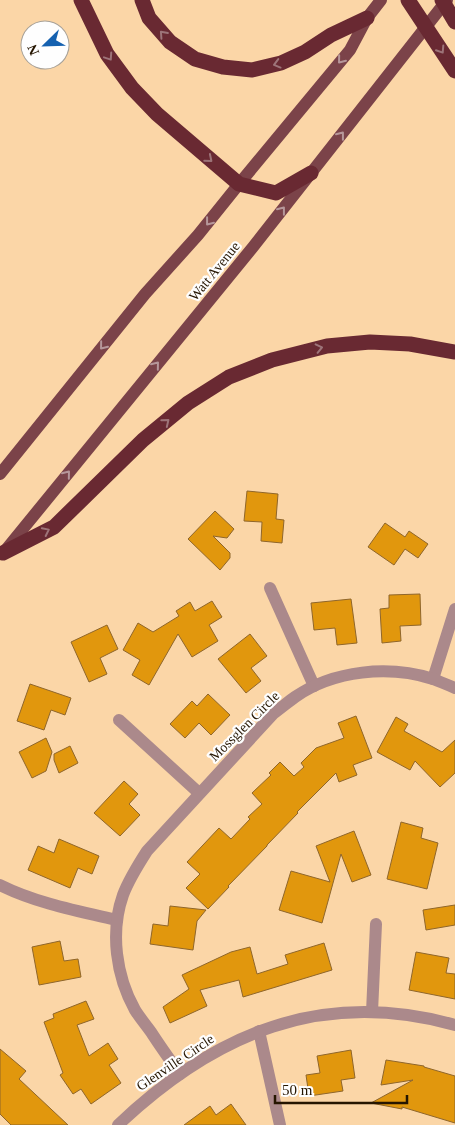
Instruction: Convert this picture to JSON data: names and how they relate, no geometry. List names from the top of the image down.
{
  "streets": {
    "main road": ["Watt Avenue"],
    "street": ["Mossglen Circle", "Glenville Circle"]
  },
  "crossings": [
    ["Mossglen Circle", "Glenville Circle"]
  ],
  "scale_bar": "50 m",
  "north": "bottom left"
}
